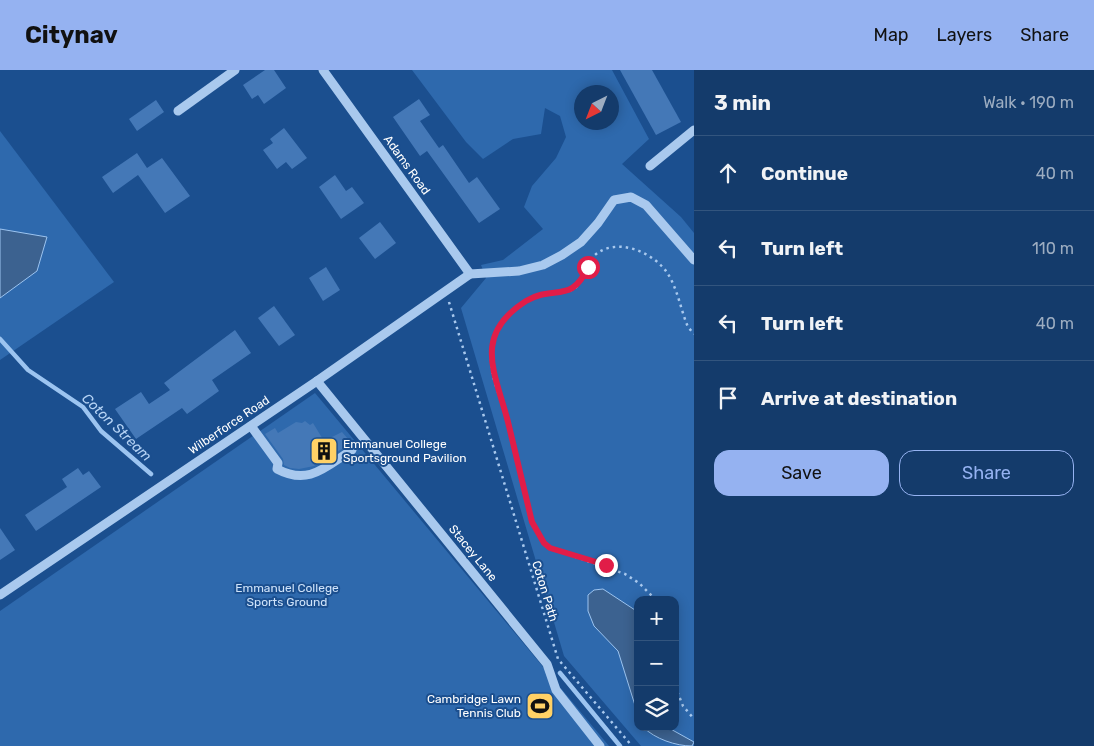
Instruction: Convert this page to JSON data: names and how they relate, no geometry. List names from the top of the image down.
{
  "streets": {
    "street": ["Adams Road", "Wilberforce Road", "Stacey Lane"],
    "path": ["Coton Path"]
  },
  "crossings": [
    ["Adams Road", "Wilberforce Road"],
    ["Wilberforce Road", "Stacey Lane"]
  ],
  "water": ["Coton Stream"],
  "parks": ["Emmanuel College Sports Ground"],
  "places": {
    "building": ["Emmanuel College Sportsground Pavilion"],
    "sports": ["Cambridge Lawn Tennis Club"]
  },
  "north": "bottom left",
  "page": {
    "header": "Citynav",
    "nav": ["Map", "Layers", "Share"],
    "heading": ["3 min", "Walk · 190 m"],
    "list": [
      ["Continue", "40 m"],
      ["Turn left", "110 m"],
      ["Turn left", "40 m"],
      "Arrive at destination"
    ],
    "buttons": ["Save", "Share"],
    "map_buttons": ["+", "−"]
  }
}
